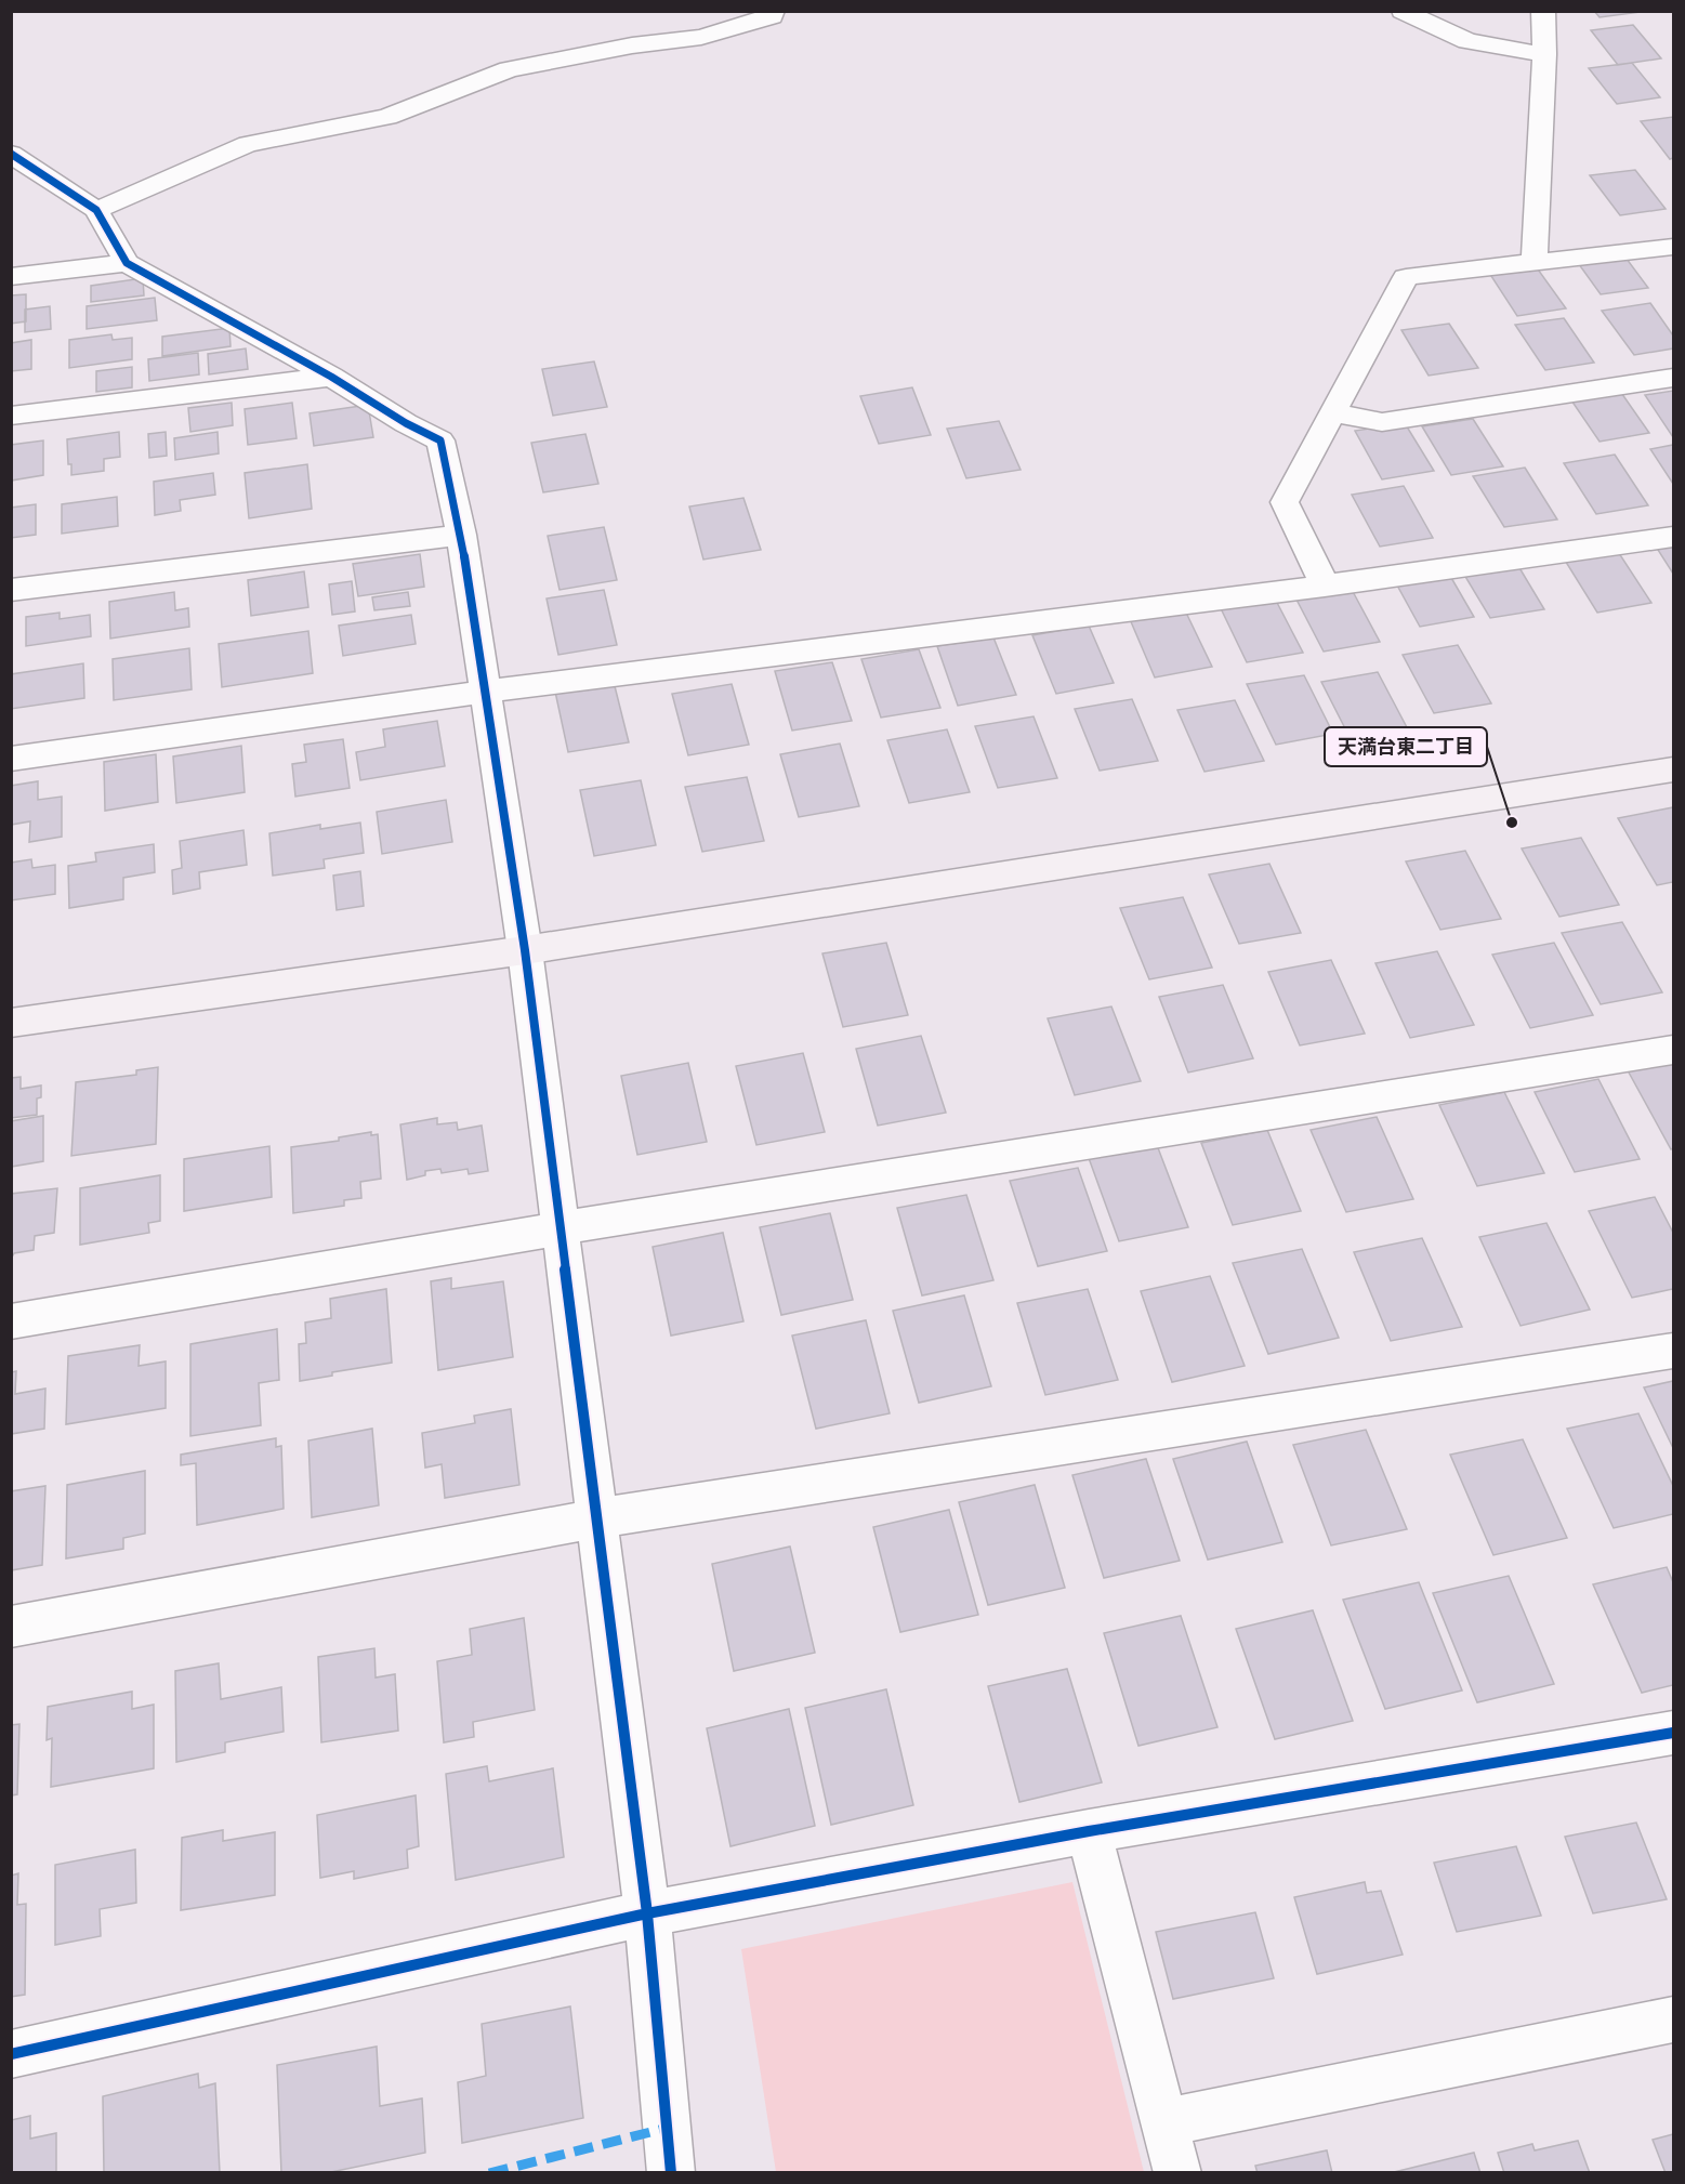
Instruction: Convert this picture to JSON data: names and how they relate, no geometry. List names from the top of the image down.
{
  "places": ["天満台東二丁目"]
}
